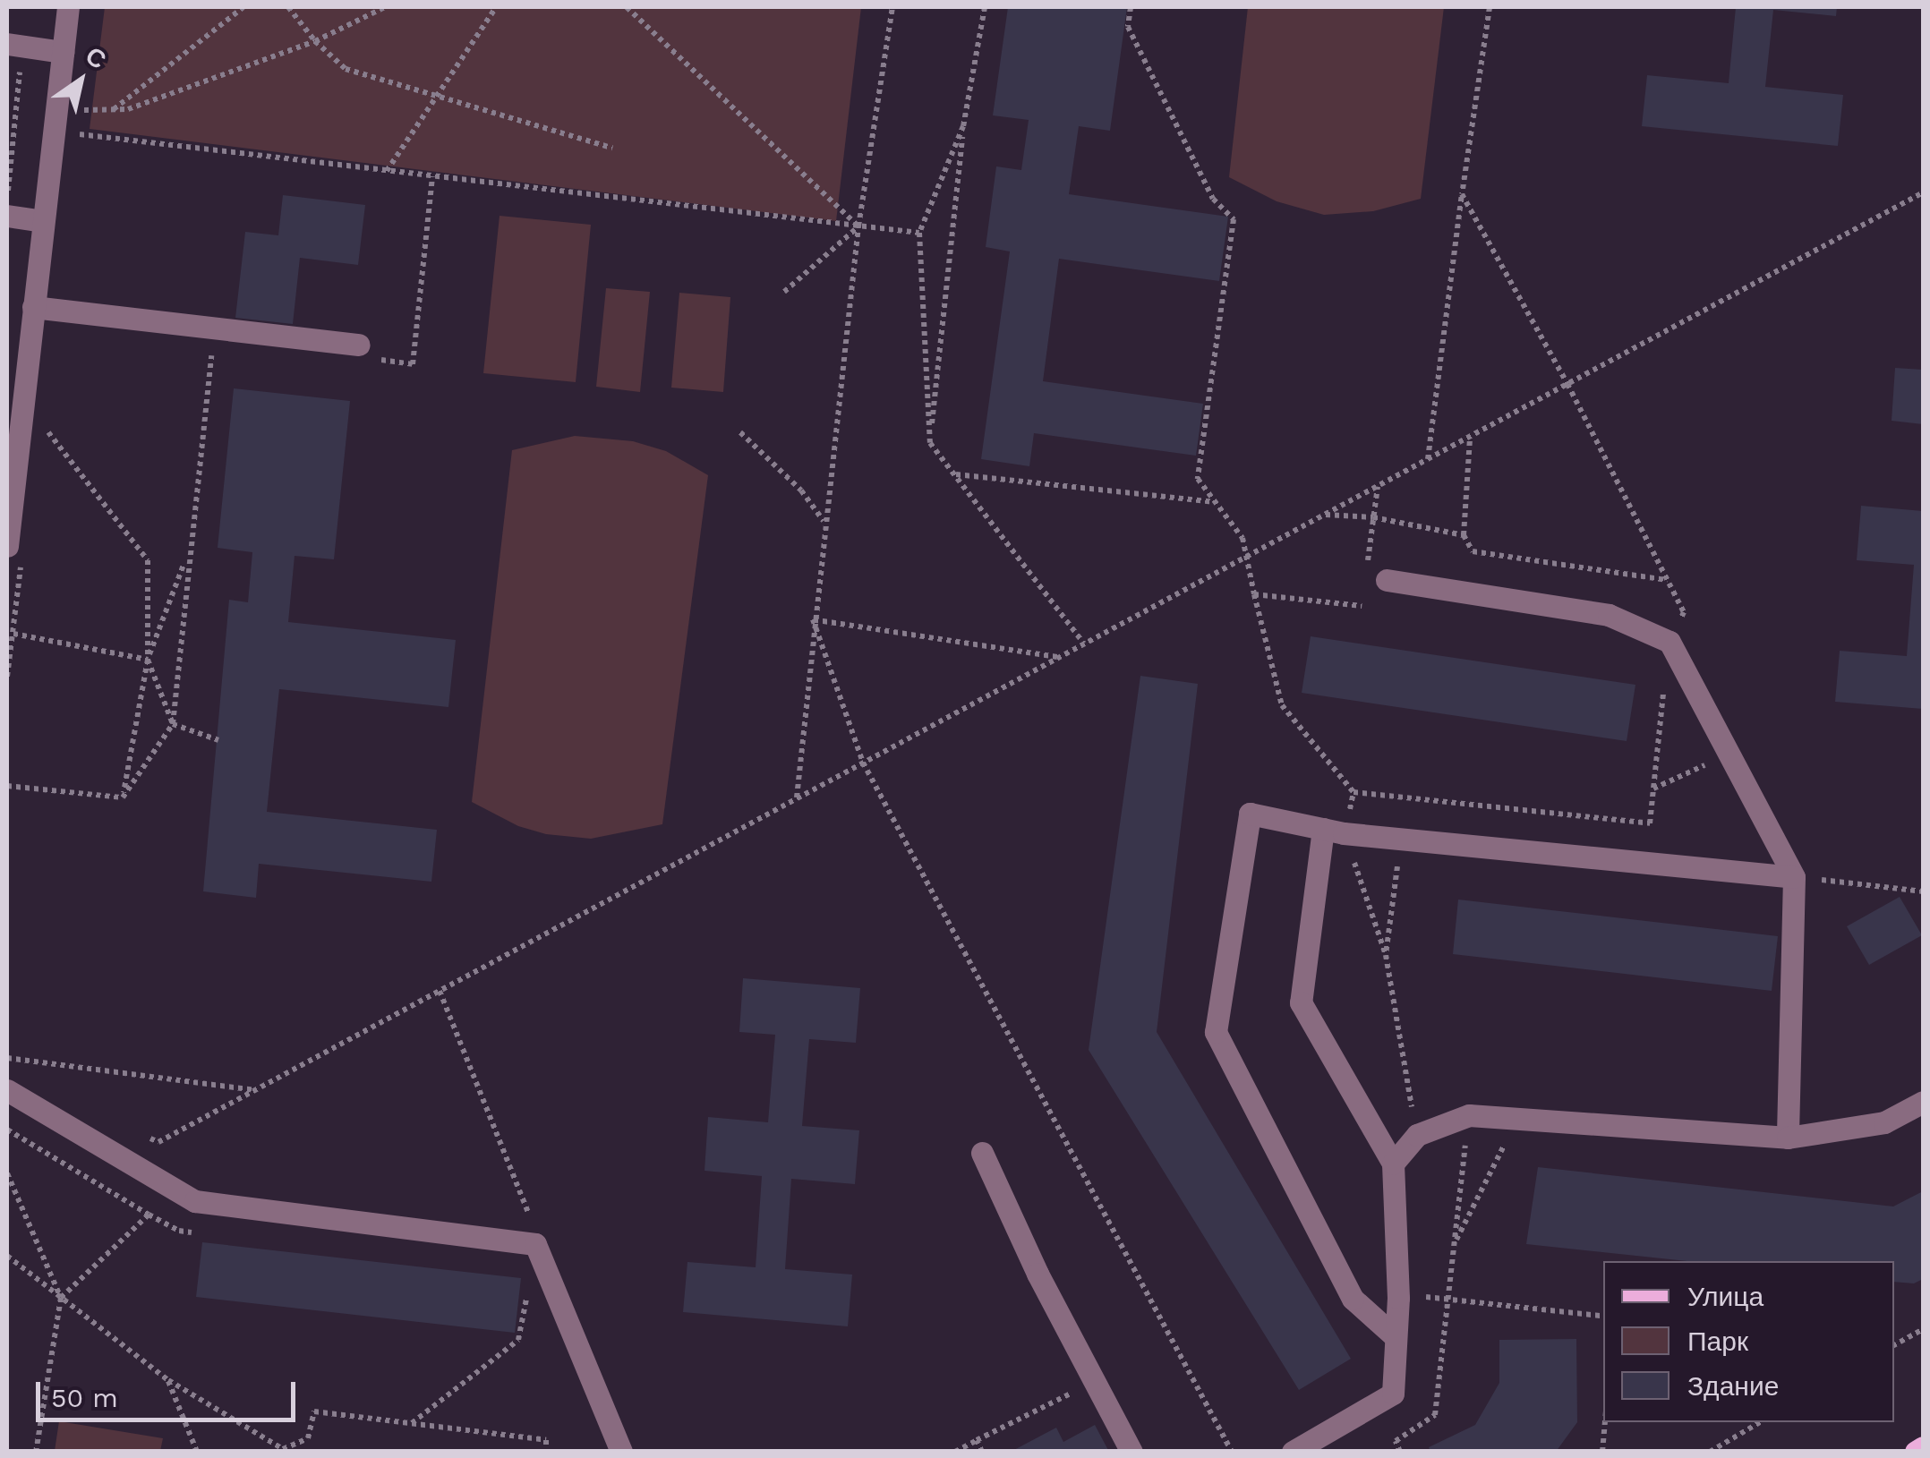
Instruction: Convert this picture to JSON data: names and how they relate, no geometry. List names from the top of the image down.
{
  "legend": ["Улица", "Парк", "Здание"],
  "scale_bar": "50 m",
  "north": "top right"
}
